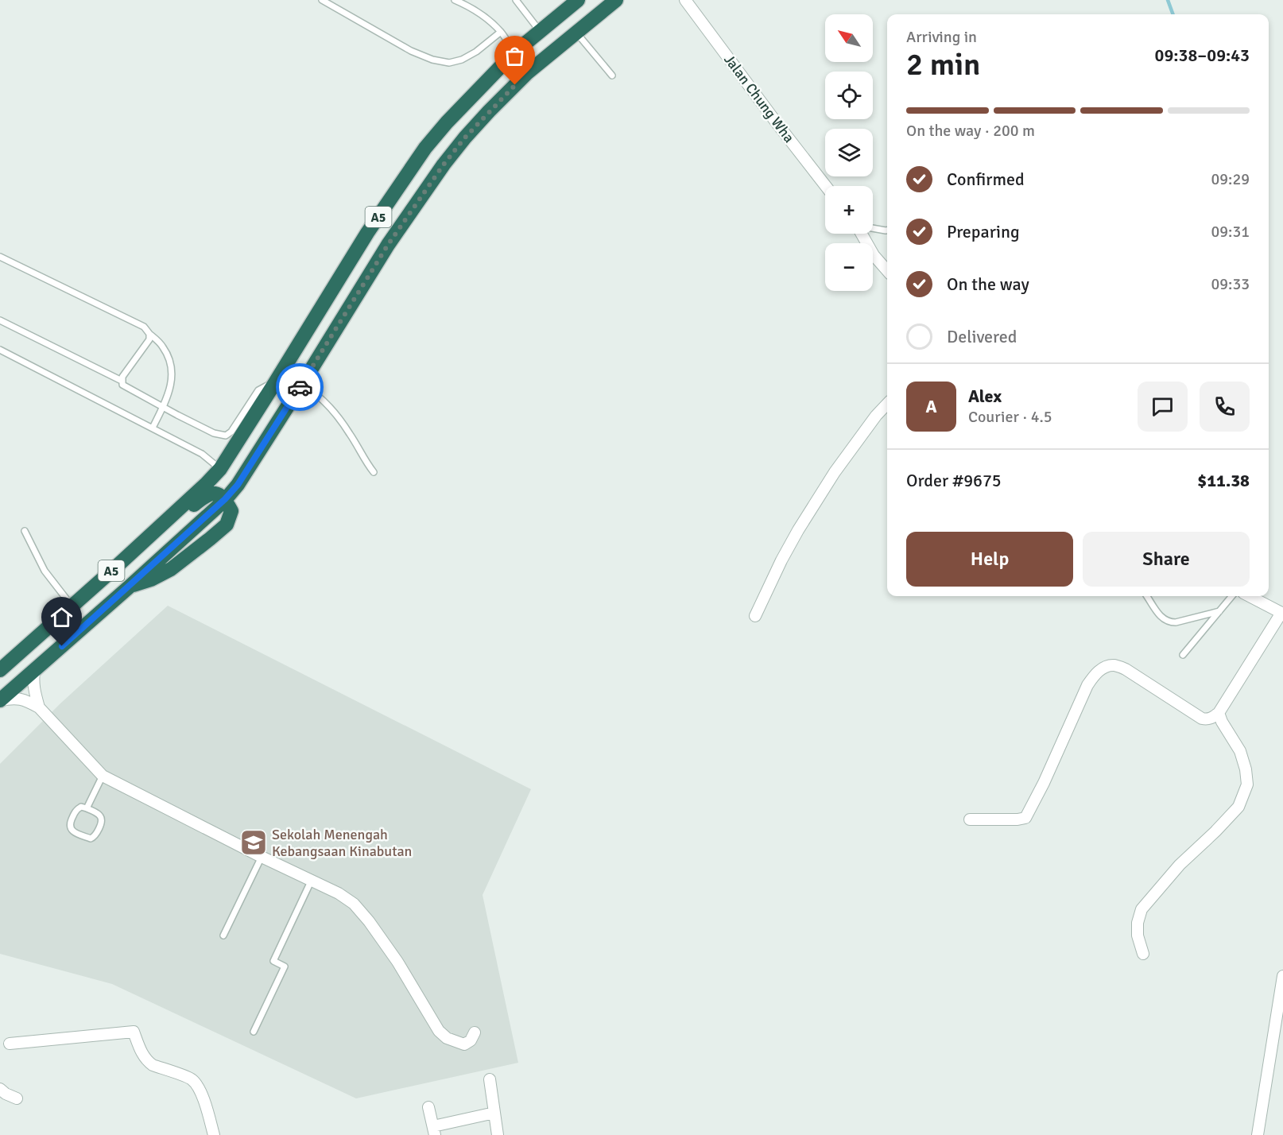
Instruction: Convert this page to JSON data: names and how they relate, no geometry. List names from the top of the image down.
{
  "streets": {
    "highway": ["A5"],
    "street": ["Jalan Chung Wha"]
  },
  "places": {
    "school or university": ["Sekolah Menengah Kebangsaan Kinabutan"]
  },
  "north": "top left",
  "page": {
    "map_buttons": ["+", "−"],
    "heading": ["2 min", "Arriving in", "09:38–09:43"],
    "panel": [
      "Alex",
      "Courier · 4.5",
      "Order #9675",
      "$11.38"
    ],
    "bar": "On the way · 200 m",
    "list": [
      ["Confirmed", "09:29"],
      ["Preparing", "09:31"],
      ["On the way", "09:33"],
      "Delivered"
    ],
    "round": "A",
    "buttons": ["Help", "Share"]
  }
}
